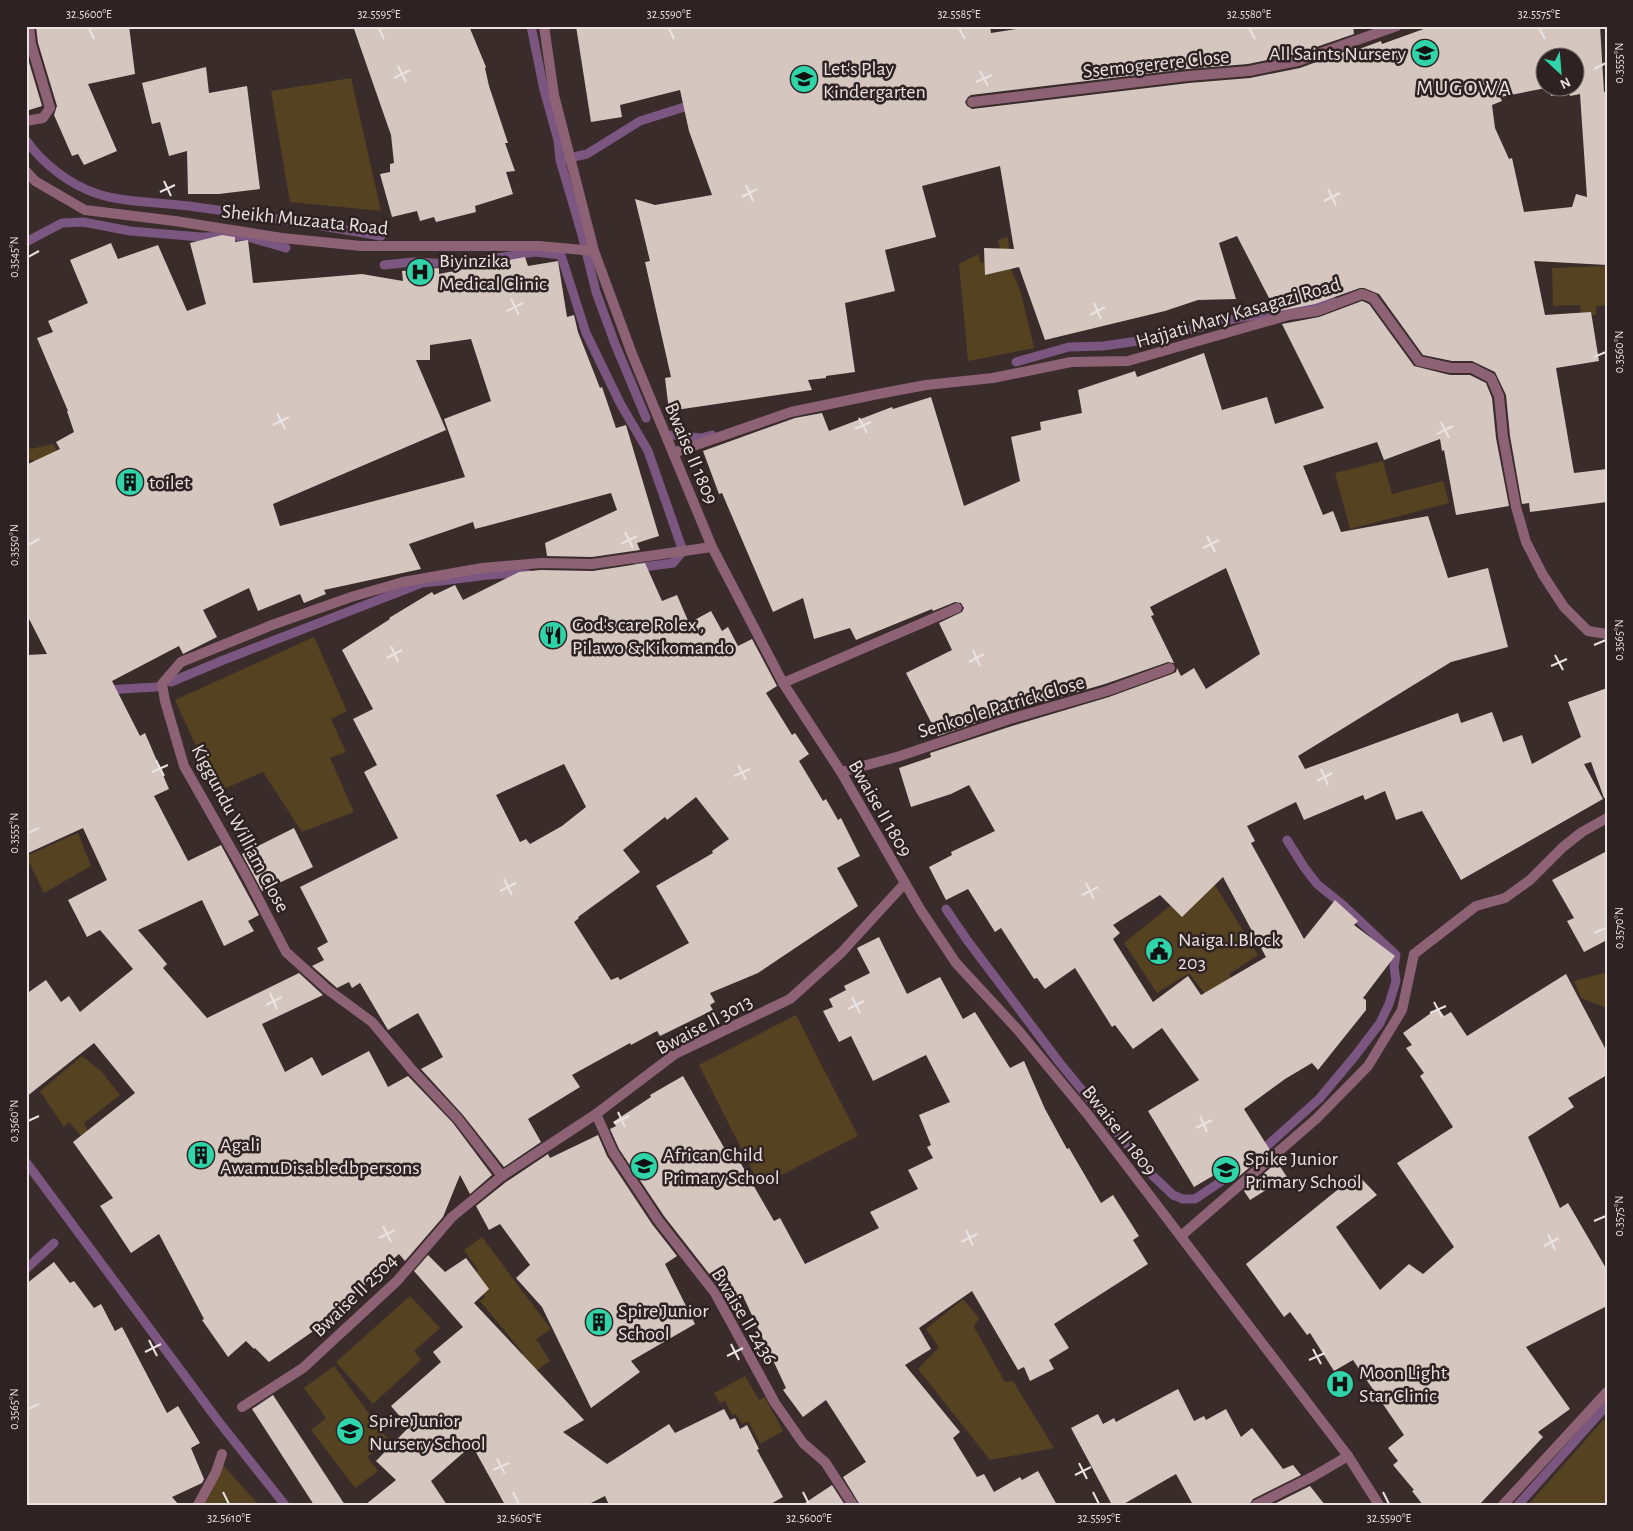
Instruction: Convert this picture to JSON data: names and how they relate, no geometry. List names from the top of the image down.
{
  "streets": {
    "street": [
      "Ssemogerere Close",
      "Sheikh Muzaata Road",
      "Hajjati Mary Kasagazi Road",
      "Bwaise II 1809",
      "Senkoole Patrick Close",
      "Kiggundu William Close",
      "Bwaise II 3013",
      "Bwaise II 2504",
      "Bwaise II 2436"
    ]
  },
  "crossings": [
    ["Sheikh Muzaata Road", "Bwaise II 1809"],
    ["Hajjati Mary Kasagazi Road", "Bwaise II 1809"],
    ["Bwaise II 1809", "Senkoole Patrick Close"],
    ["Bwaise II 1809", "Kiggundu William Close"],
    ["Bwaise II 1809", "Bwaise II 3013"],
    ["Kiggundu William Close", "Bwaise II 3013"],
    ["Kiggundu William Close", "Bwaise II 2504"],
    ["Bwaise II 3013", "Bwaise II 2504"],
    ["Bwaise II 3013", "Bwaise II 2436"]
  ],
  "districts": ["MUGOWA"],
  "places": {
    "school or university": [
      "All Saints Nursery",
      "Let's Play Kindergarten",
      "African Child Primary School",
      "Spike Junior Primary School",
      "Spire Junior Nursery School"
    ],
    "hospital": ["Biyinzika Medical Clinic", "Moon Light Star Clinic"],
    "building": ["toilet", "Agali AwamuDisabledbpersons", "Spire Junior School"],
    "restaurant": ["God's care Rolex , Pilawo & Kikomando"],
    "public building": ["Naiga.I.Block 203"]
  },
  "north": "bottom right",
  "coordinates": [
    "32.5600°E",
    "32.5595°E",
    "32.5590°E",
    "32.5585°E",
    "32.5580°E",
    "32.5575°E",
    "0.3555°N",
    "0.3545°N",
    "0.3560°N",
    "0.3550°N",
    "0.3565°N",
    "0.3570°N",
    "0.3575°N",
    "32.5610°E",
    "32.5605°E"
  ]
}
